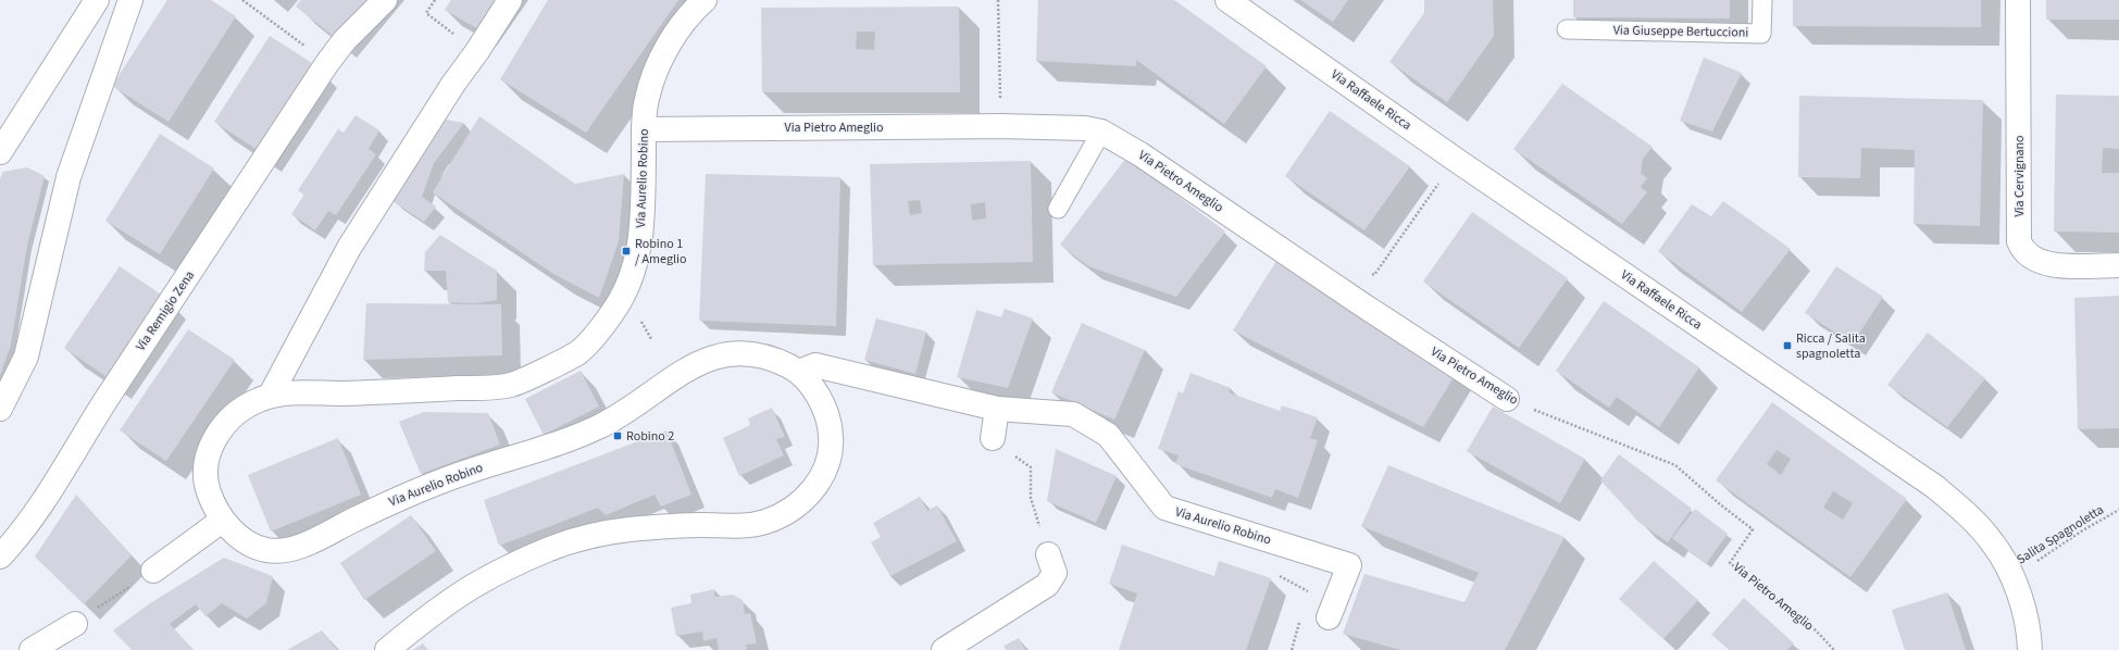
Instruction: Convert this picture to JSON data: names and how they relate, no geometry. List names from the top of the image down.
{
  "streets": {
    "street": [
      "Via Raffaele Ricca",
      "Via Pietro Ameglio",
      "Via Cervignano",
      "Via Aurelio Robino",
      "Via Remigio Zena"
    ],
    "lane": ["Via Giuseppe Bertuccioni"],
    "path": ["Salita Spagnoletta"]
  },
  "crossings": [
    ["Via Raffaele Ricca", "Salita Spagnoletta"],
    ["Via Pietro Ameglio", "Via Aurelio Robino"]
  ],
  "places": {
    "transit": ["Robino 1 / Ameglio", "Ricca / Salita spagnoletta", "Robino 2"]
  }
}
